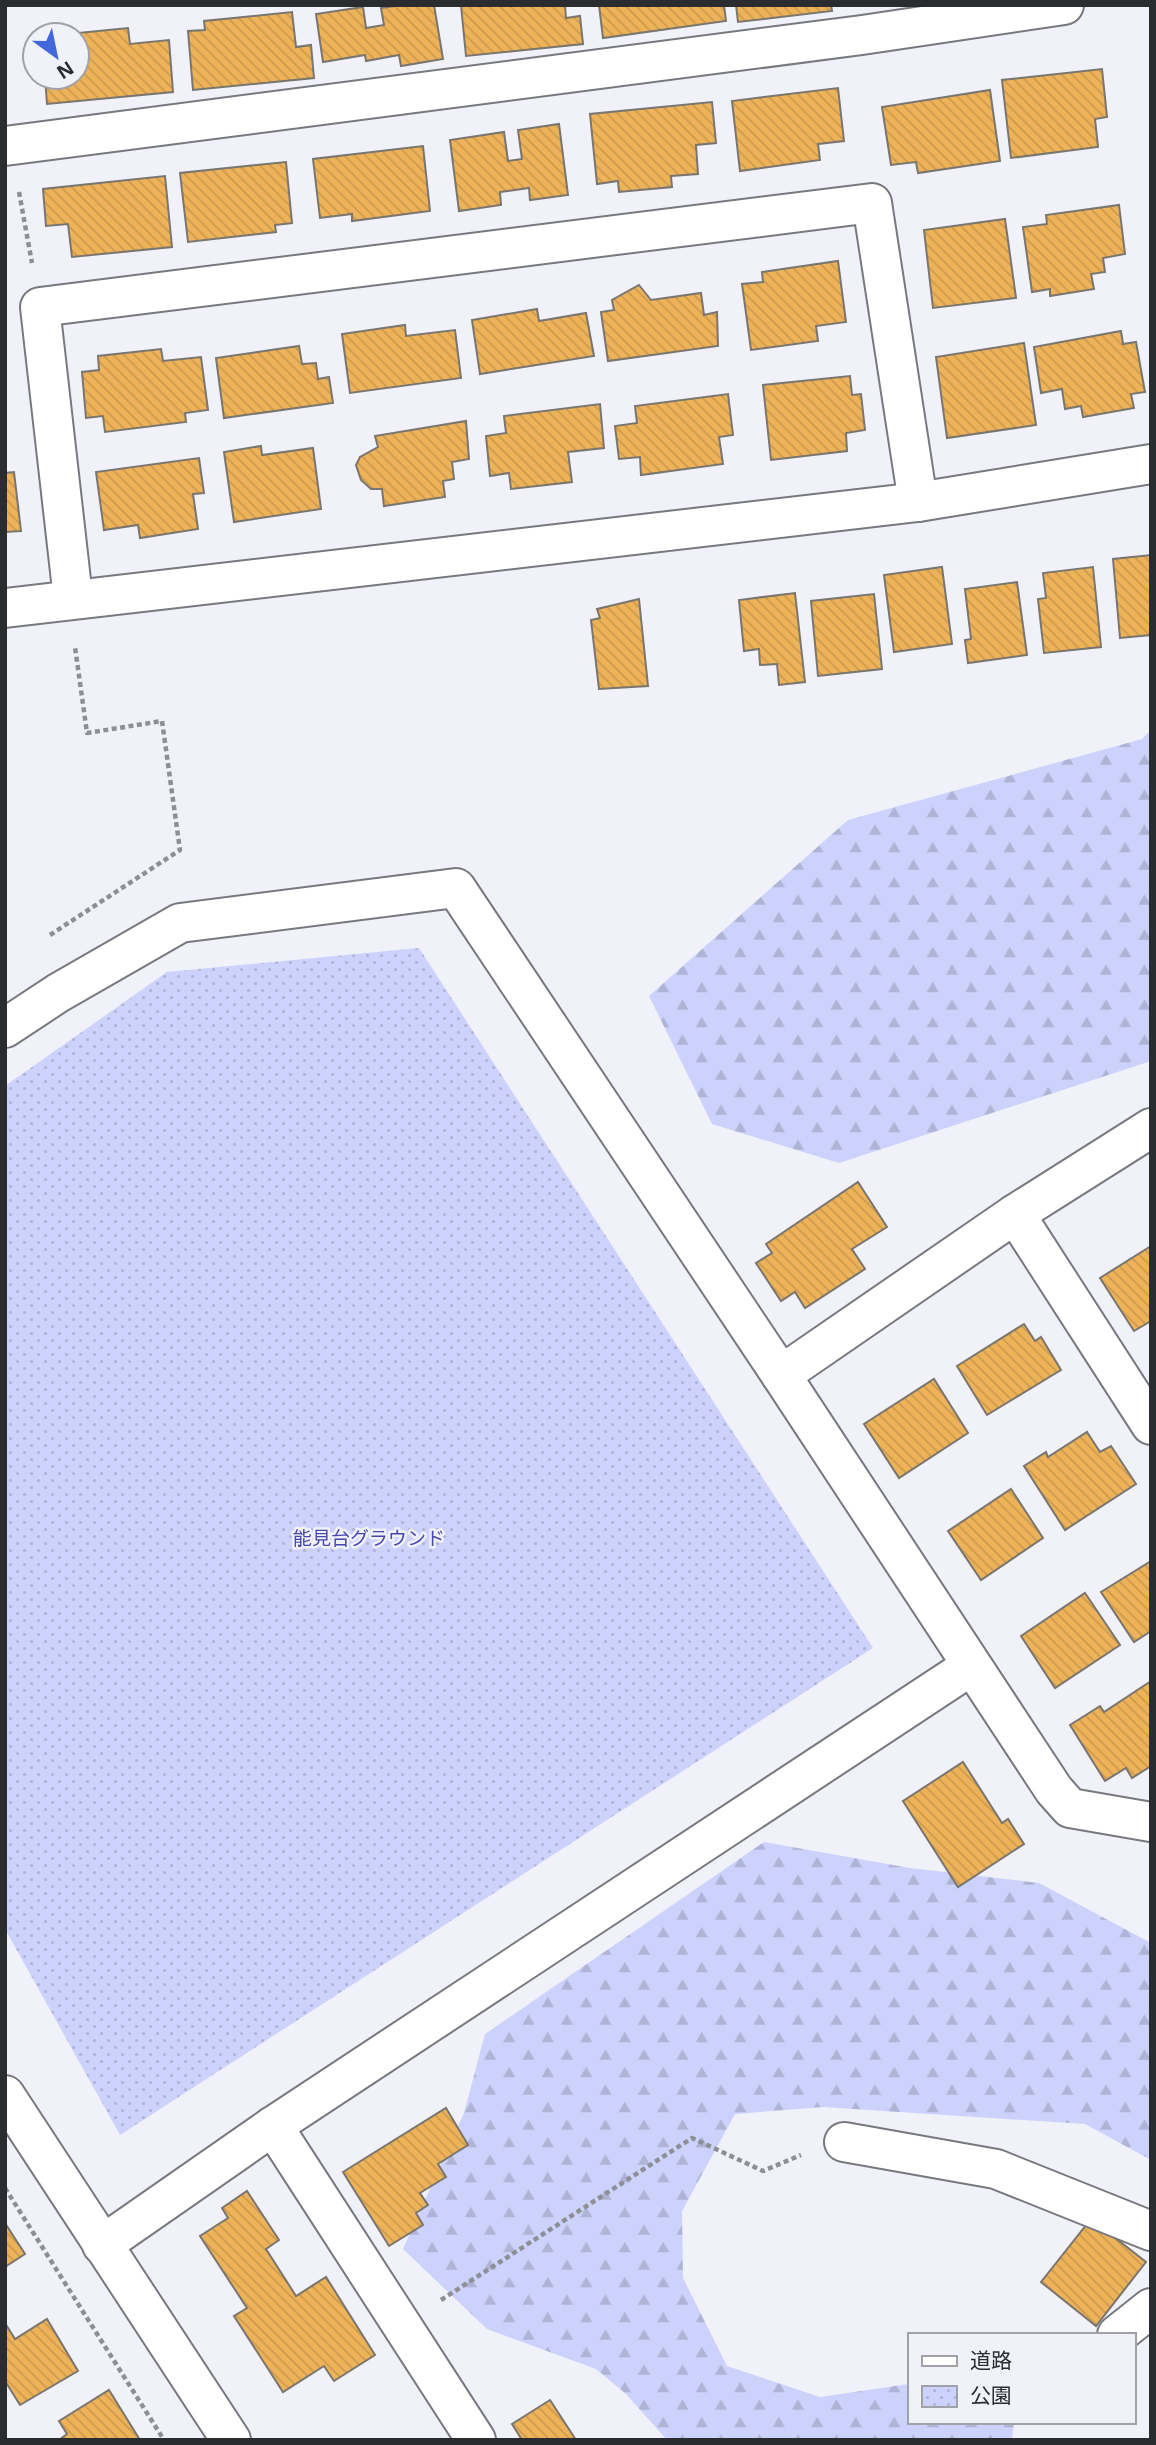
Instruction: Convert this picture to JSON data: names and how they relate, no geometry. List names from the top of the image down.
{
  "parks": ["能見台グラウンド"],
  "legend": ["道路", "公園"],
  "north": "bottom right"
}
